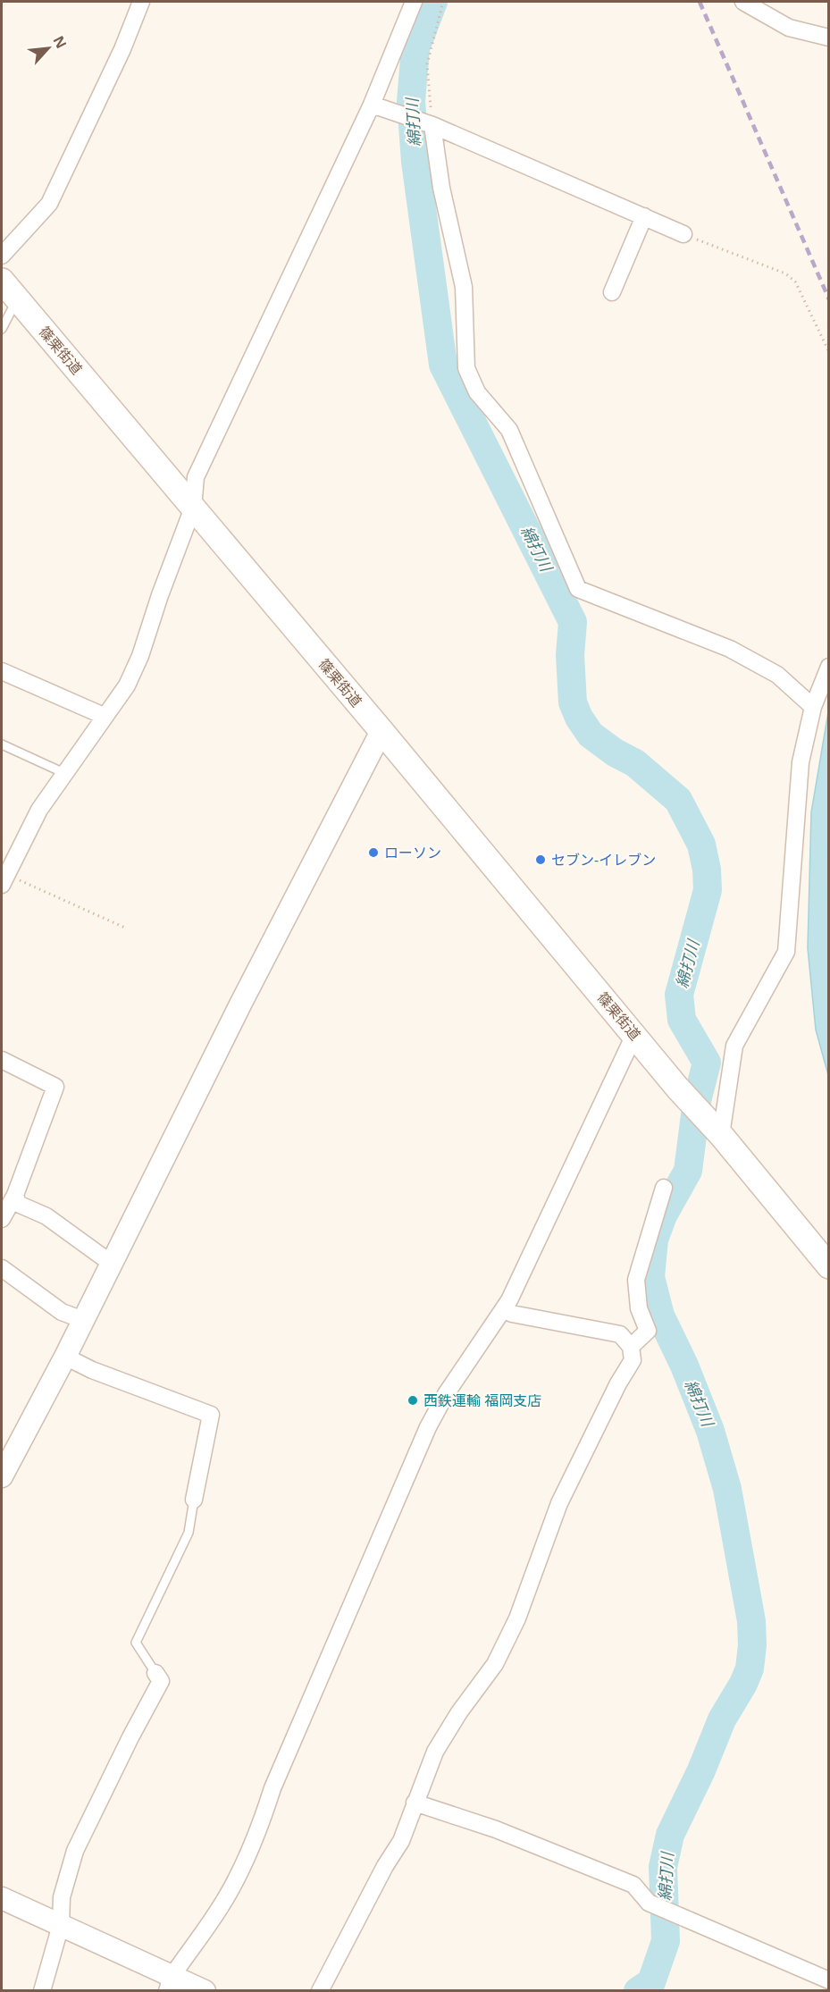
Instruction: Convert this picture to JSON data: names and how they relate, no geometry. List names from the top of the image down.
{
  "streets": {
    "main road": ["篠栗街道"]
  },
  "water": ["綿打川"],
  "places": ["ローソン", "セブン-イレブン", "西鉄運輸 福岡支店"],
  "north": "top right"
}
